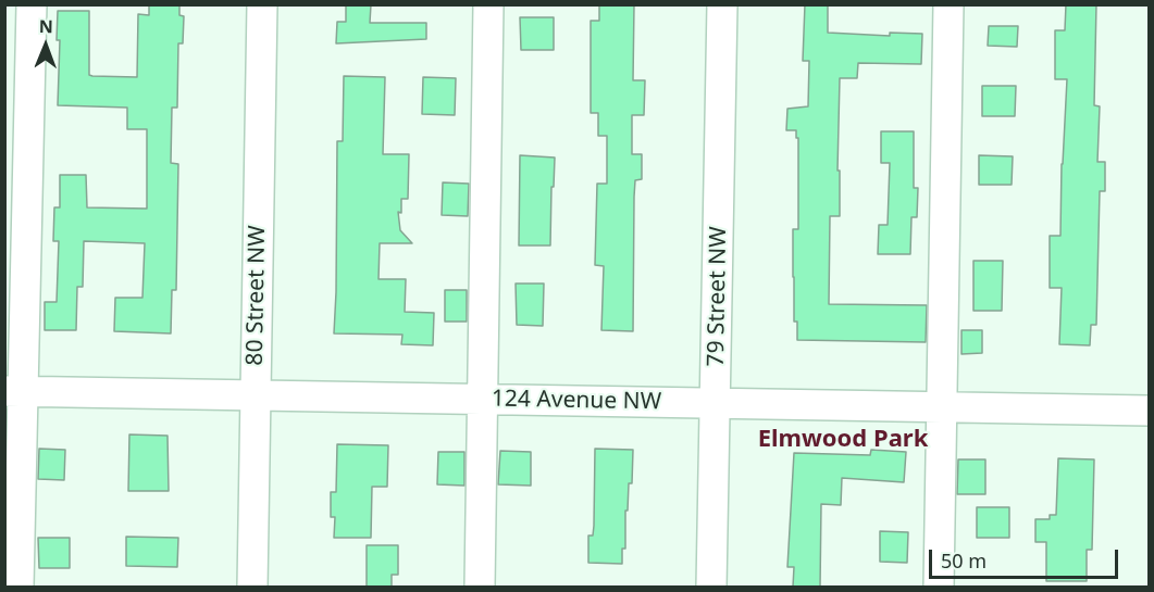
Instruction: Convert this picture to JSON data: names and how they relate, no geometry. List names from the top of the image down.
{
  "streets": {
    "street": ["80 Street NW", "79 Street NW", "124 Avenue NW"]
  },
  "crossings": [
    ["80 Street NW", "124 Avenue NW"],
    ["79 Street NW", "124 Avenue NW"]
  ],
  "districts": ["Elmwood Park"],
  "scale_bar": "50 m",
  "north": "top"
}
